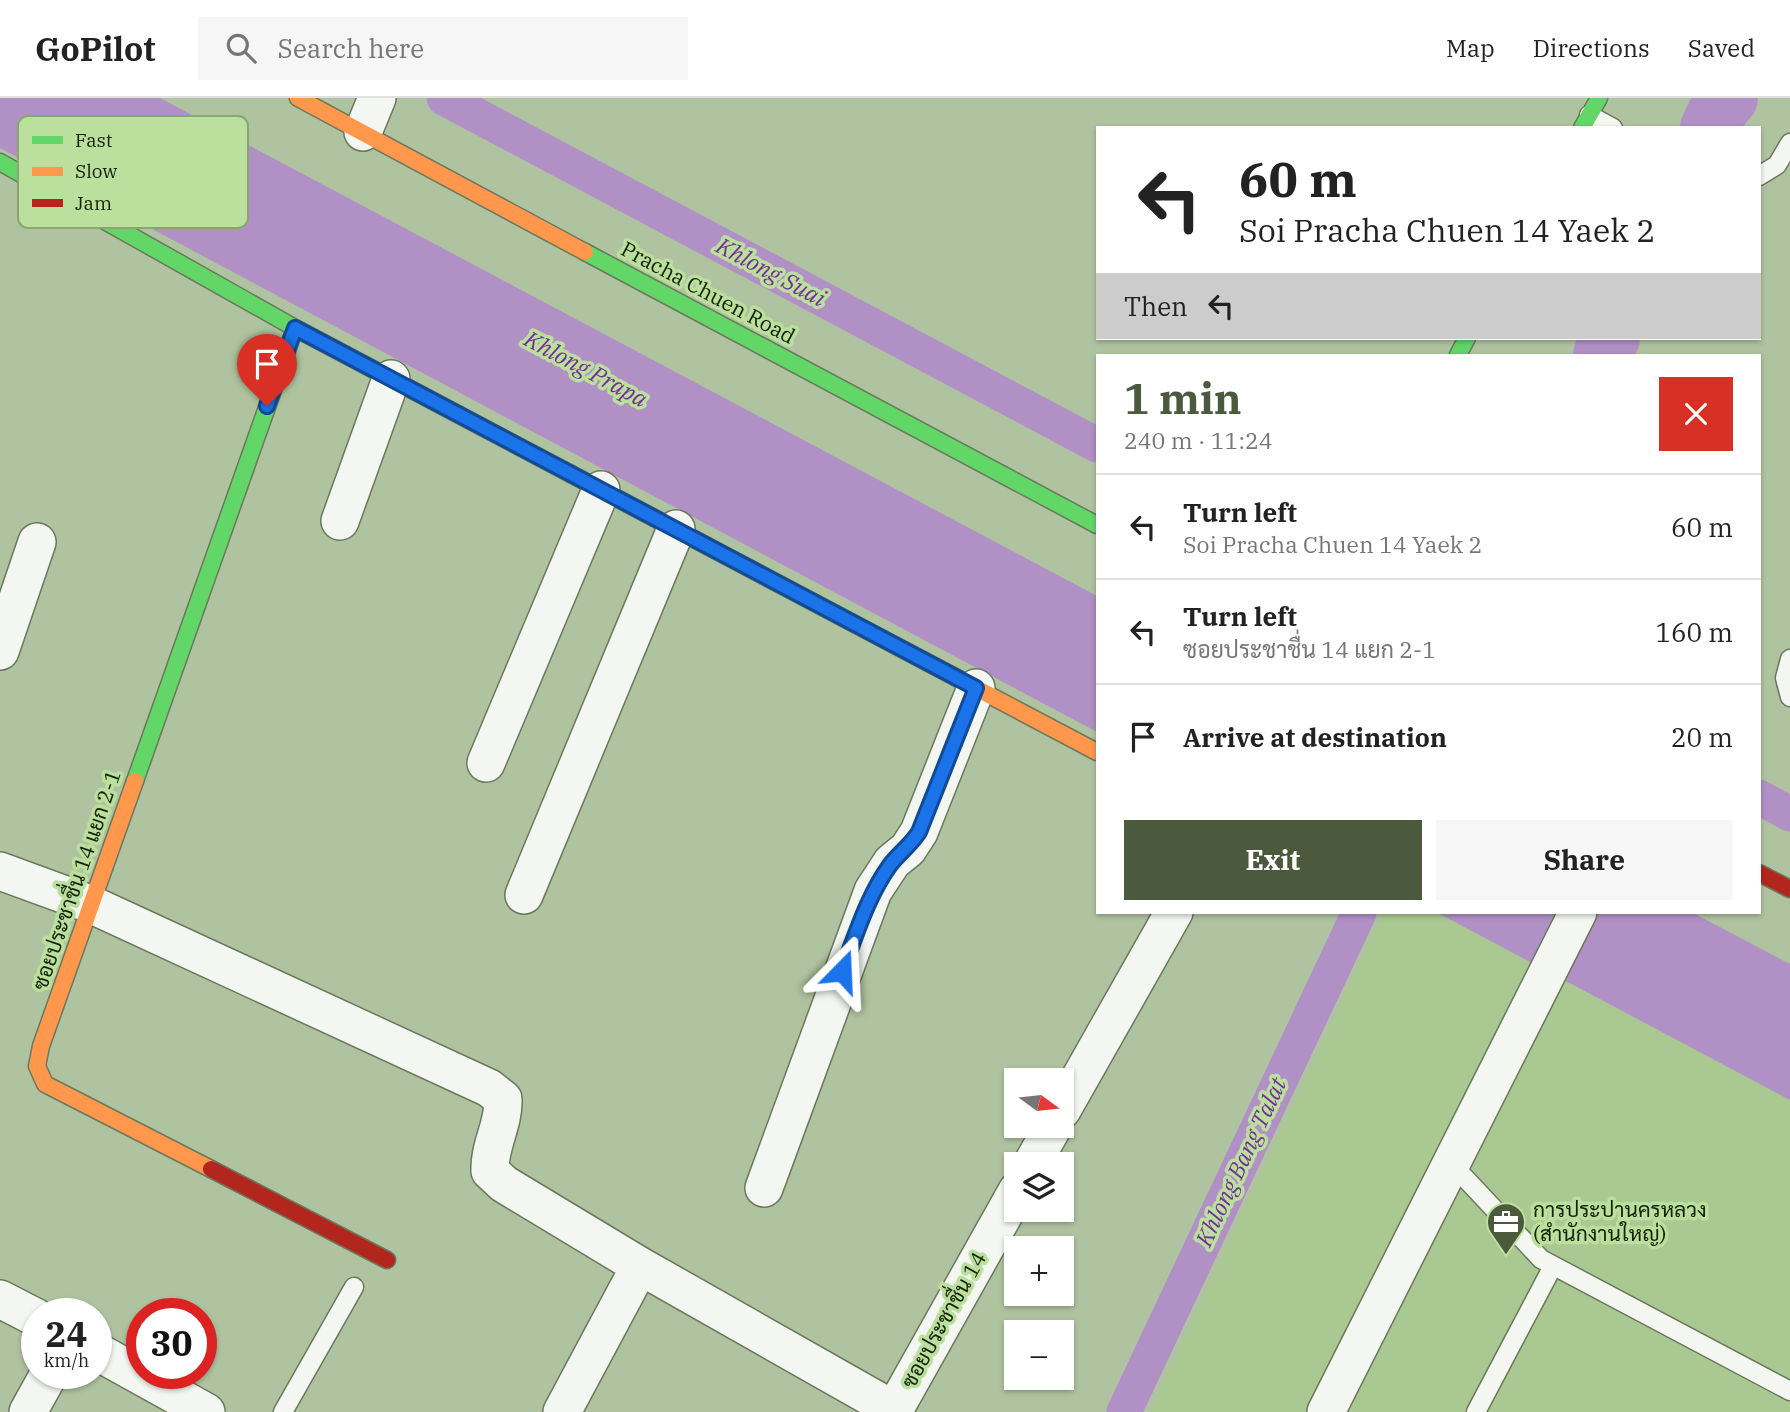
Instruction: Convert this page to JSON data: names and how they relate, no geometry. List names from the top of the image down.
{
  "streets": {
    "street": ["Pracha Chuen Road", "ซอยประชาชื่น 14 แยก 2-1", "ซอยประชาชื่น 14"]
  },
  "water": ["Khlong Suai", "Khlong Prapa", "Khlong Bang Talat"],
  "places": {
    "office": ["การประปานครหลวง (สำนักงานใหญ่)"]
  },
  "legend": ["Fast", "Slow", "Jam"],
  "north": "right",
  "page": {
    "header": "GoPilot",
    "search": "Search here",
    "nav": ["Map", "Directions", "Saved"],
    "turn": ["60 m", "Soi Pracha Chuen 14 Yaek 2"],
    "then": "Then",
    "heading": ["1 min", "240 m · 11:24"],
    "list": [
      {
        "name": "Turn left",
        "note": "Soi Pracha Chuen 14 Yaek 2",
        "value": "60 m"
      },
      {
        "name": "Turn left",
        "note": "ซอยประชาชื่น 14 แยก 2-1",
        "value": "160 m"
      },
      {
        "name": "Arrive at destination",
        "value": "20 m"
      }
    ],
    "buttons": ["Exit", "Share"],
    "map_buttons": ["+", "−"],
    "speed": "24 km/h",
    "limit": "30"
  }
}
